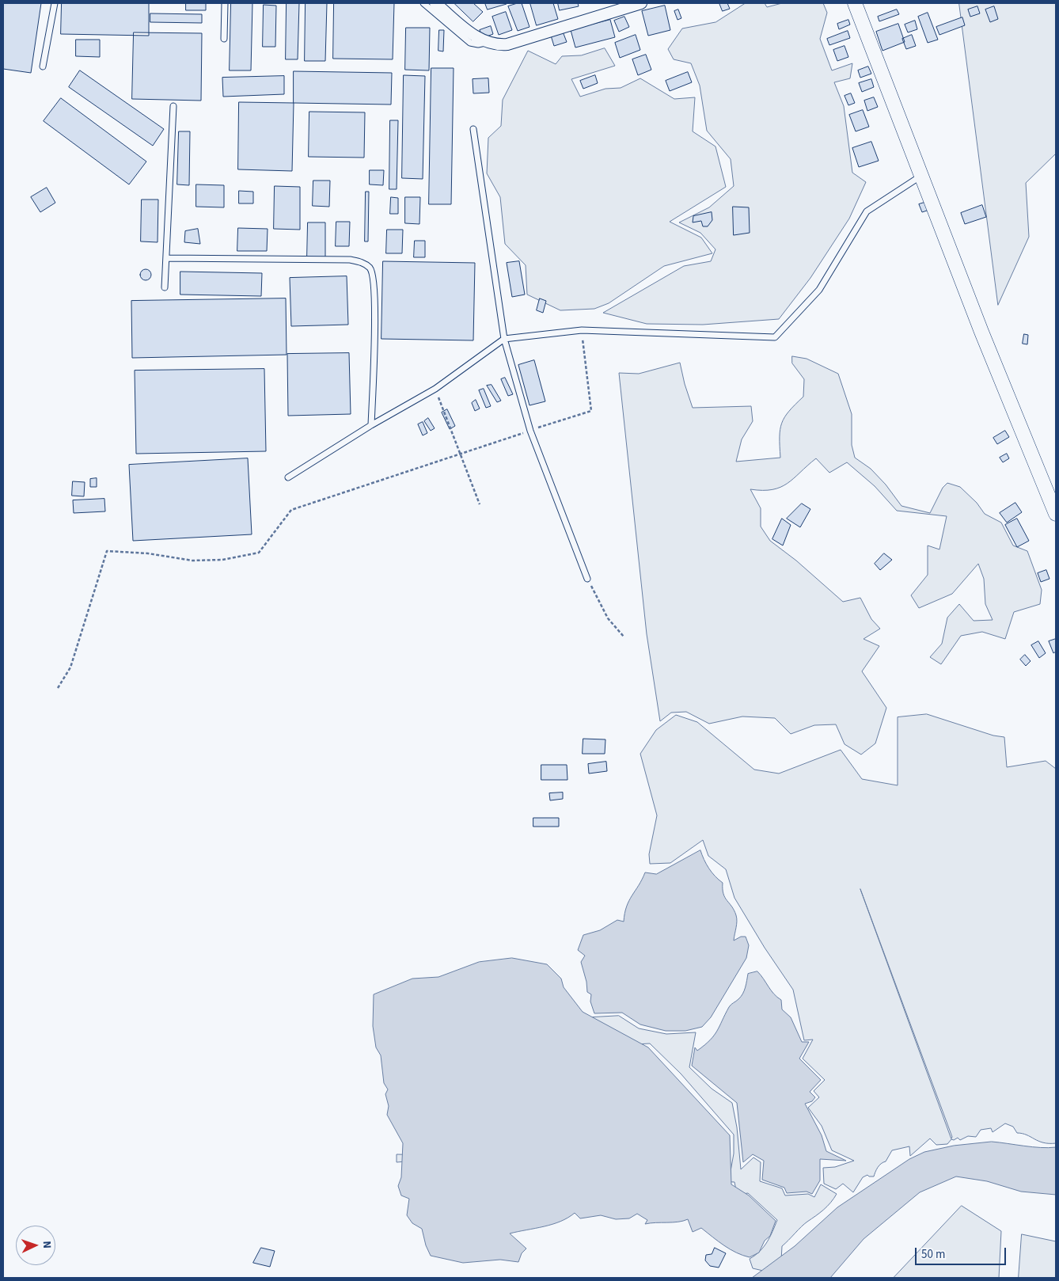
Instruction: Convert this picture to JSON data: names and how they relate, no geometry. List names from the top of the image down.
{
  "scale_bar": "50 m",
  "north": "right"
}
